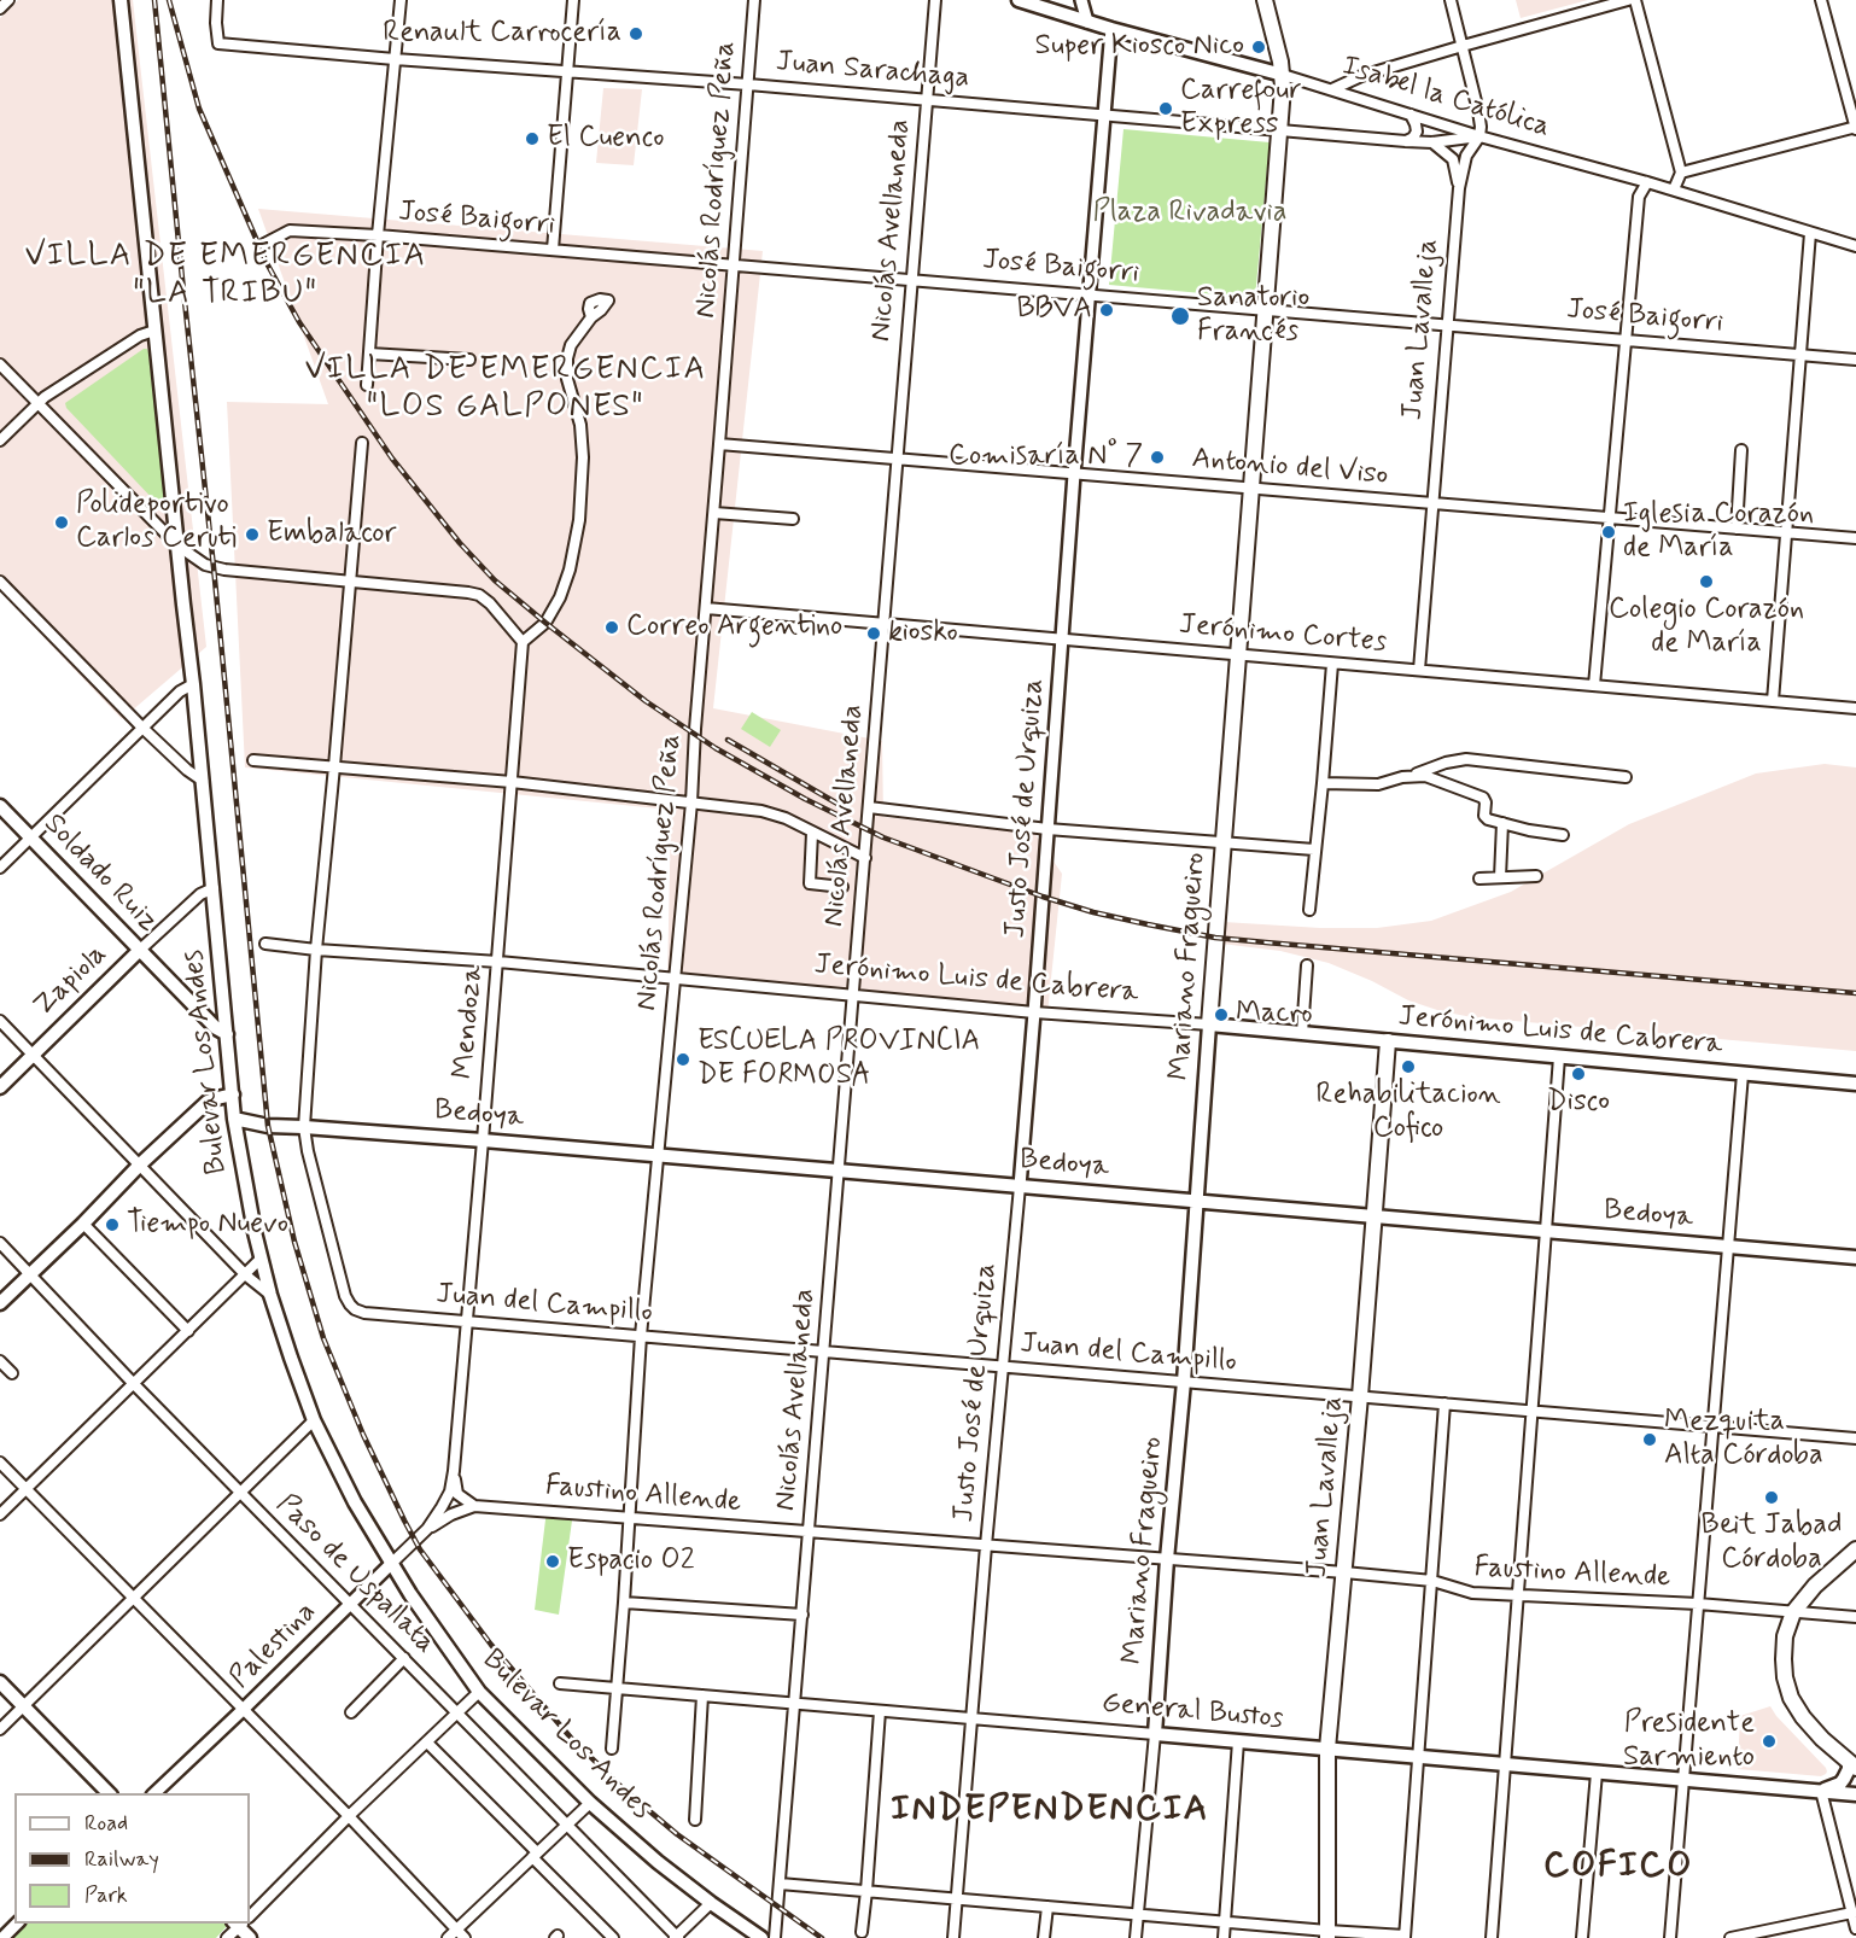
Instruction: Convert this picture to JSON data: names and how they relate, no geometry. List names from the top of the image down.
{
  "streets": {
    "main road": [
      "Isabel la Católica",
      "Juan Lavalleja",
      "Soldado Ruiz",
      "Mariano Fragueiro",
      "Jerónimo Luis de Cabrera",
      "Zapiola",
      "Bulevar Los Andes",
      "Bedoya",
      "General Bustos"
    ],
    "street": [
      "Juan Sarachaga",
      "Nicolás Rodríguez Peña",
      "José Baigorri",
      "Nicolás Avellaneda",
      "Antonio del Viso",
      "Jerónimo Cortes",
      "Justo José de Urquiza",
      "Mendoza",
      "Juan del Campillo",
      "Faustino Allende",
      "Paso de Uspallata",
      "Palestina"
    ]
  },
  "crossings": [
    ["Juan Sarachaga", "Isabel la Católica"],
    ["Juan Sarachaga", "Nicolás Rodríguez Peña"],
    ["Juan Sarachaga", "Nicolás Avellaneda"],
    ["Juan Sarachaga", "Juan Lavalleja"],
    ["Juan Sarachaga", "Justo José de Urquiza"],
    ["Juan Sarachaga", "Mariano Fragueiro"],
    ["Isabel la Católica", "Juan Lavalleja"],
    ["Isabel la Católica", "Justo José de Urquiza"],
    ["Isabel la Católica", "Mariano Fragueiro"],
    ["Nicolás Rodríguez Peña", "José Baigorri"],
    ["Nicolás Rodríguez Peña", "Antonio del Viso"],
    ["Nicolás Rodríguez Peña", "Jerónimo Cortes"],
    ["Nicolás Rodríguez Peña", "Jerónimo Luis de Cabrera"],
    ["Nicolás Rodríguez Peña", "Bedoya"],
    ["Nicolás Rodríguez Peña", "Juan del Campillo"],
    ["Nicolás Rodríguez Peña", "Faustino Allende"],
    ["Nicolás Rodríguez Peña", "General Bustos"],
    ["José Baigorri", "Nicolás Avellaneda"],
    ["José Baigorri", "Juan Lavalleja"],
    ["José Baigorri", "Justo José de Urquiza"],
    ["José Baigorri", "Mariano Fragueiro"],
    ["Nicolás Avellaneda", "Antonio del Viso"],
    ["Nicolás Avellaneda", "Jerónimo Cortes"],
    ["Nicolás Avellaneda", "Jerónimo Luis de Cabrera"],
    ["Nicolás Avellaneda", "Bedoya"],
    ["Nicolás Avellaneda", "Juan del Campillo"],
    ["Nicolás Avellaneda", "Faustino Allende"],
    ["Nicolás Avellaneda", "General Bustos"],
    ["Juan Lavalleja", "Antonio del Viso"],
    ["Juan Lavalleja", "Jerónimo Cortes"],
    ["Juan Lavalleja", "Jerónimo Luis de Cabrera"],
    ["Juan Lavalleja", "Bedoya"],
    ["Juan Lavalleja", "Juan del Campillo"],
    ["Juan Lavalleja", "Faustino Allende"],
    ["Juan Lavalleja", "General Bustos"],
    ["Antonio del Viso", "Justo José de Urquiza"],
    ["Antonio del Viso", "Mariano Fragueiro"],
    ["Jerónimo Cortes", "Justo José de Urquiza"],
    ["Jerónimo Cortes", "Mariano Fragueiro"],
    ["Justo José de Urquiza", "Jerónimo Luis de Cabrera"],
    ["Justo José de Urquiza", "Bedoya"],
    ["Justo José de Urquiza", "Juan del Campillo"],
    ["Justo José de Urquiza", "Faustino Allende"],
    ["Justo José de Urquiza", "General Bustos"],
    ["Soldado Ruiz", "Zapiola"],
    ["Soldado Ruiz", "Bulevar Los Andes"],
    ["Mariano Fragueiro", "Jerónimo Luis de Cabrera"],
    ["Mariano Fragueiro", "Bedoya"],
    ["Mariano Fragueiro", "Juan del Campillo"],
    ["Mariano Fragueiro", "Faustino Allende"],
    ["Mariano Fragueiro", "General Bustos"],
    ["Jerónimo Luis de Cabrera", "Mendoza"],
    ["Zapiola", "Bulevar Los Andes"],
    ["Mendoza", "Bedoya"],
    ["Mendoza", "Juan del Campillo"],
    ["Mendoza", "Faustino Allende"],
    ["Mendoza", "Palestina"],
    ["Bulevar Los Andes", "Bedoya"],
    ["Bulevar Los Andes", "Palestina"],
    ["Bedoya", "Juan del Campillo"],
    ["Faustino Allende", "Palestina"],
    ["Paso de Uspallata", "Palestina"]
  ],
  "districts": [
    "VILLA DE EMERGENCIA \"LA TRIBU\"",
    "VILLA DE EMERGENCIA \"LOS GALPONES\"",
    "INDEPENDENCIA",
    "COFICO"
  ],
  "parks": ["Plaza Rivadavia"],
  "places": [
    "Renault Carrocería",
    "Super Kiosco Nico",
    "Carrefour Express",
    "El Cuenco",
    "BBVA",
    "Sanatorio Francés",
    "Comisaría N° 7",
    "Polideportivo Carlos Ceruti",
    "Iglesia Corazón de María",
    "Embalacor",
    "Colegio Corazón de María",
    "Correo Argentino",
    "kiosko",
    "Macro",
    "ESCUELA PROVINCIA DE FORMOSA",
    "Rehabilitacion Cofico",
    "Disco",
    "Tiempo Nuevo",
    "Mezquita Alta Córdoba",
    "Beit Jabad Córdoba",
    "Espacio O2",
    "Presidente Sarmiento"
  ],
  "legend": ["Road", "Railway", "Park"]
}
